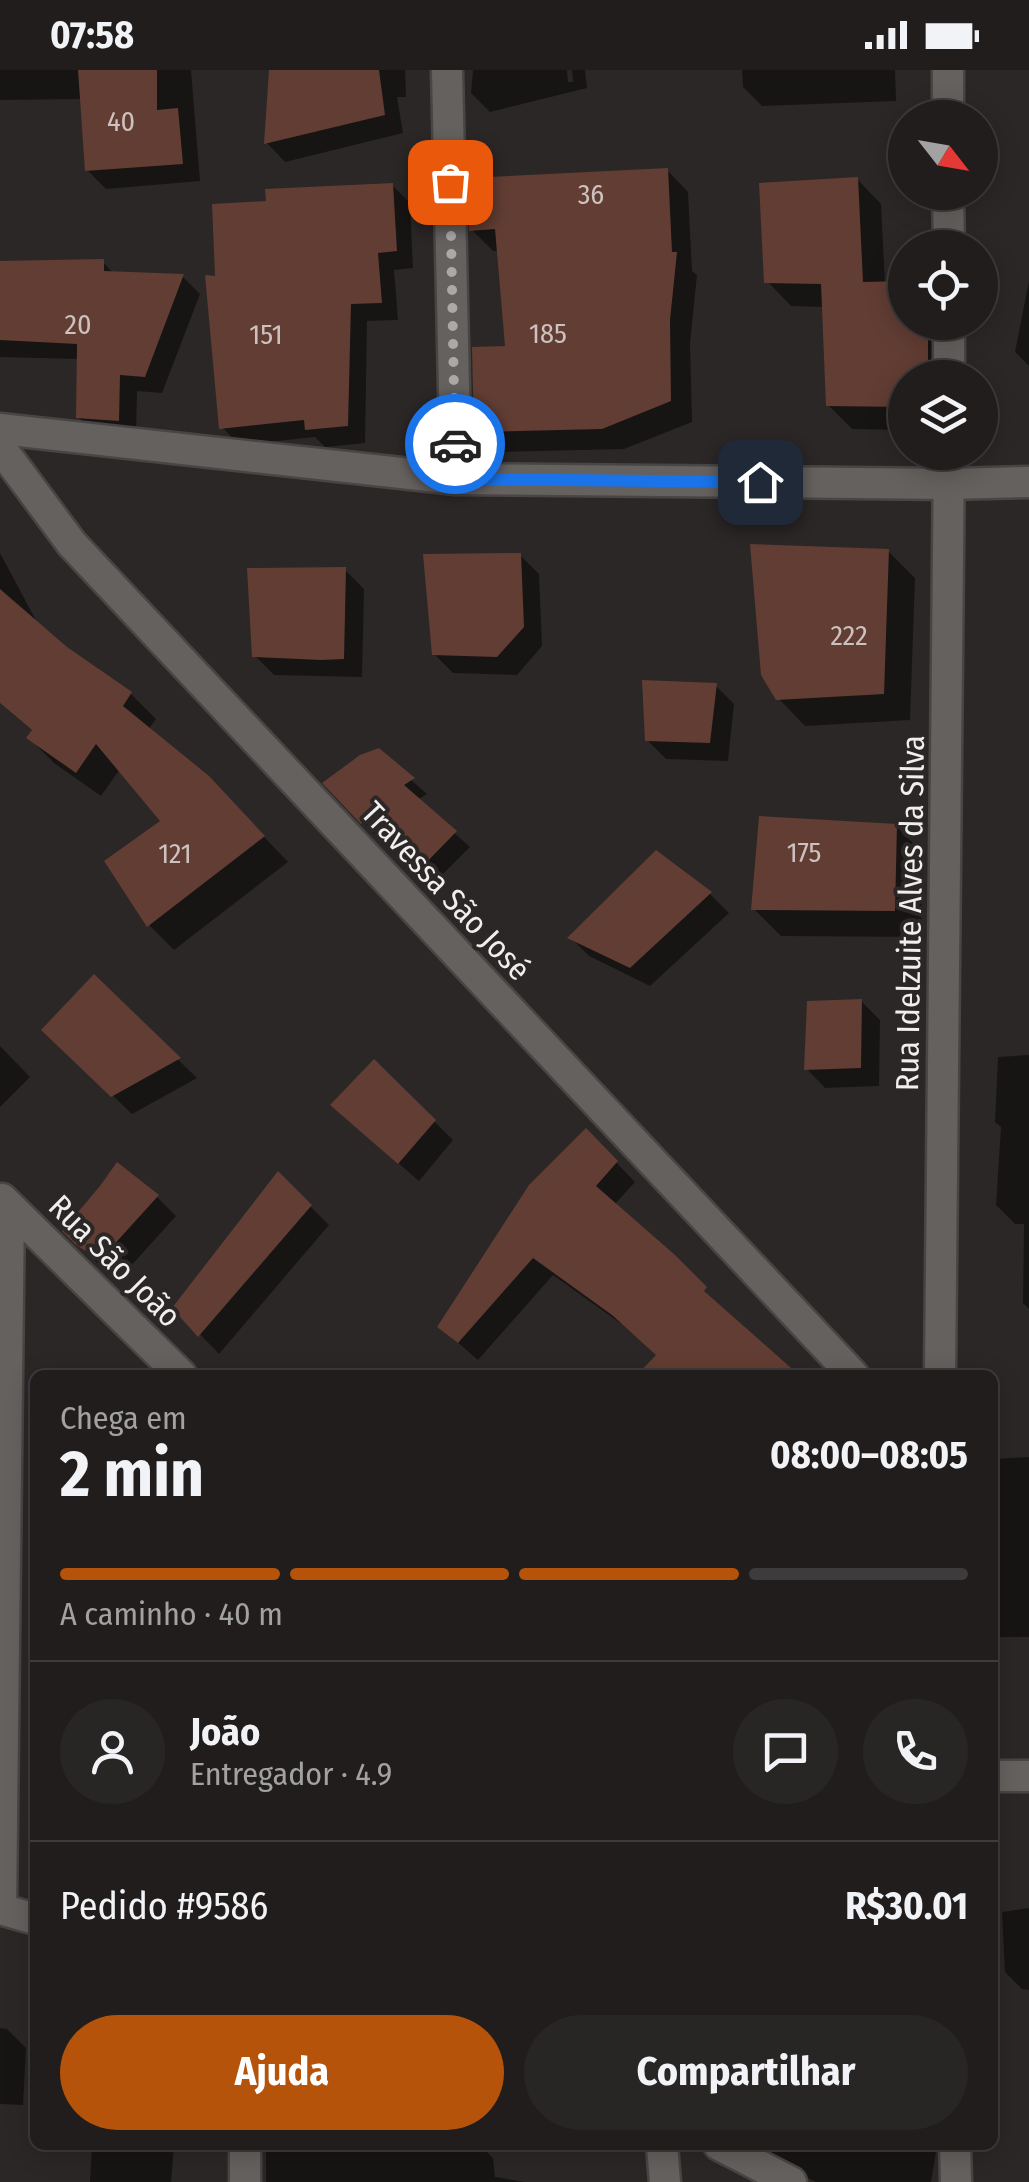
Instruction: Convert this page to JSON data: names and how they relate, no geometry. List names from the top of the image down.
{
  "streets": {
    "street": ["Travessa São José", "Rua Idelzuite Alves da Silva", "Rua São João"]
  },
  "house_numbers": [
    "40",
    "36",
    "20",
    "185",
    "151",
    "222",
    "175",
    "121"
  ],
  "north": "bottom right",
  "page": {
    "status": "07:58",
    "heading": ["2 min", "Chega em", "08:00–08:05"],
    "panel": [
      "João",
      "Entregador · 4.9",
      "Pedido #9586",
      "R$30.01"
    ],
    "bar": "A caminho · 40 m",
    "buttons": ["Ajuda", "Compartilhar"]
  }
}
